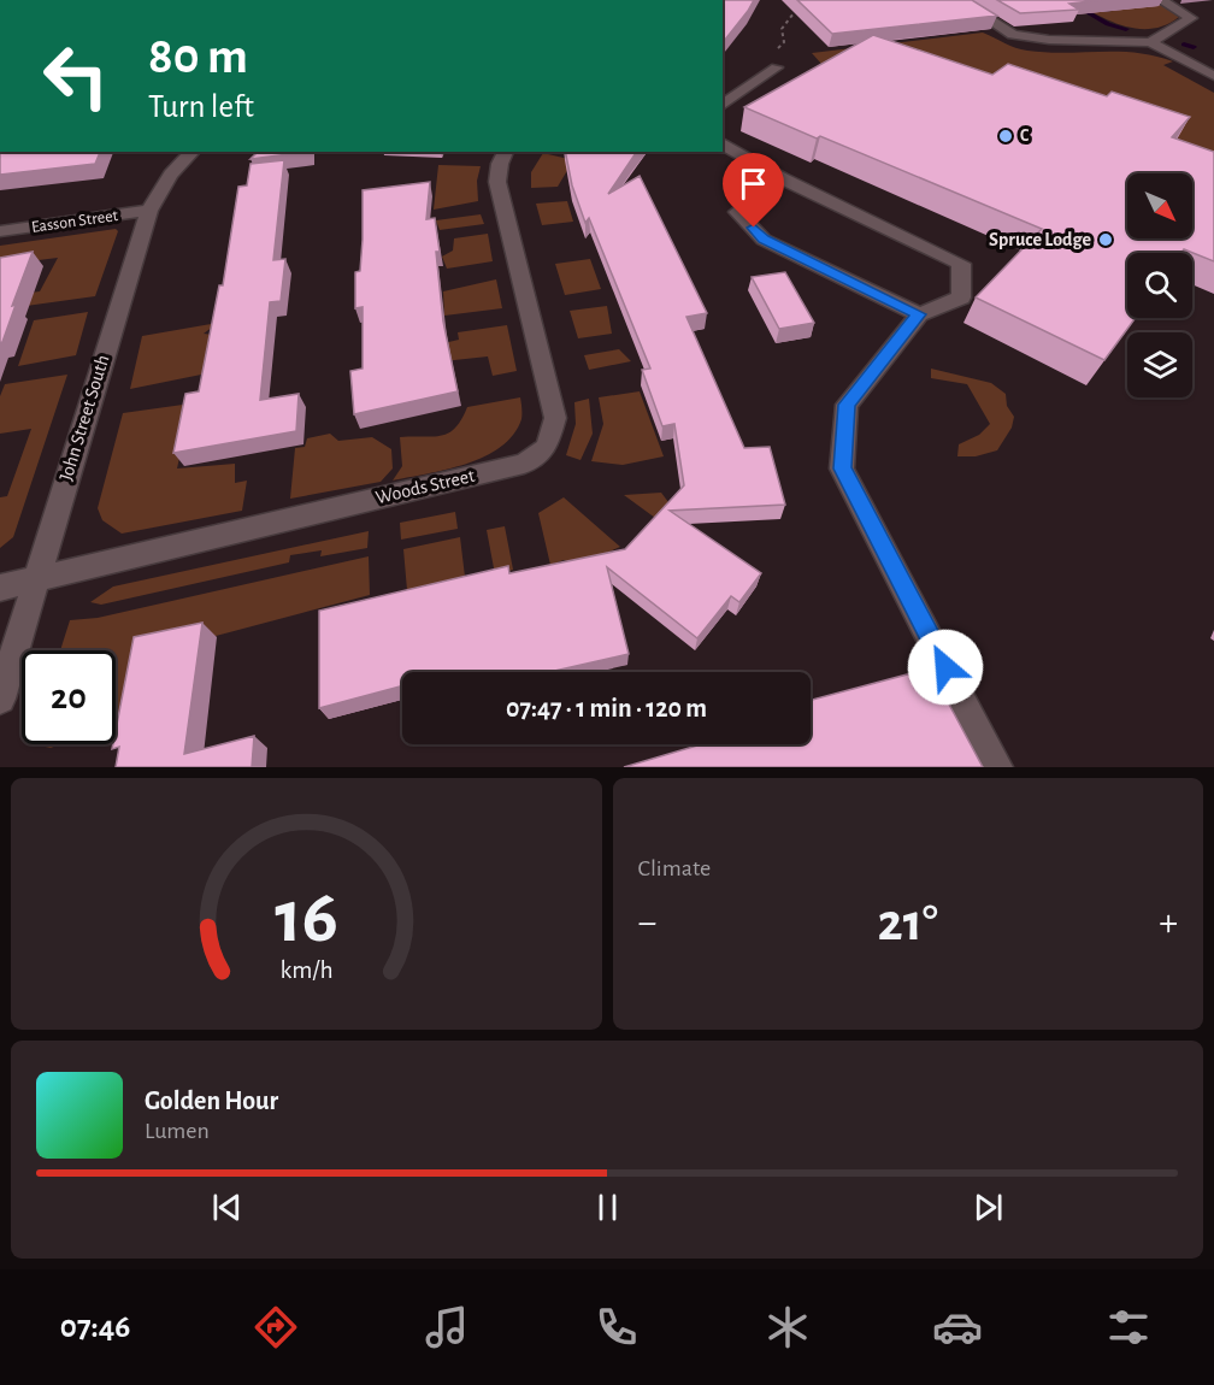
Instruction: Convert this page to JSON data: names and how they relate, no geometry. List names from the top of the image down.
{
  "streets": {
    "street": ["Easson Street", "John Street South", "Woods Street"]
  },
  "crossings": [
    ["Easson Street", "John Street South"],
    ["John Street South", "Woods Street"]
  ],
  "places": ["C", "Spruce Lodge"],
  "north": "bottom right",
  "page": {
    "turn": ["80 m", "Turn left"],
    "limit": "20",
    "trip": "07:47 · 1 min · 120 m",
    "tile": "Climate",
    "heat": ["−", "21°", "+"],
    "song": ["Golden Hour", "Lumen"],
    "tabs": "07:46",
    "gauge": ["16", "km/h"]
  }
}
